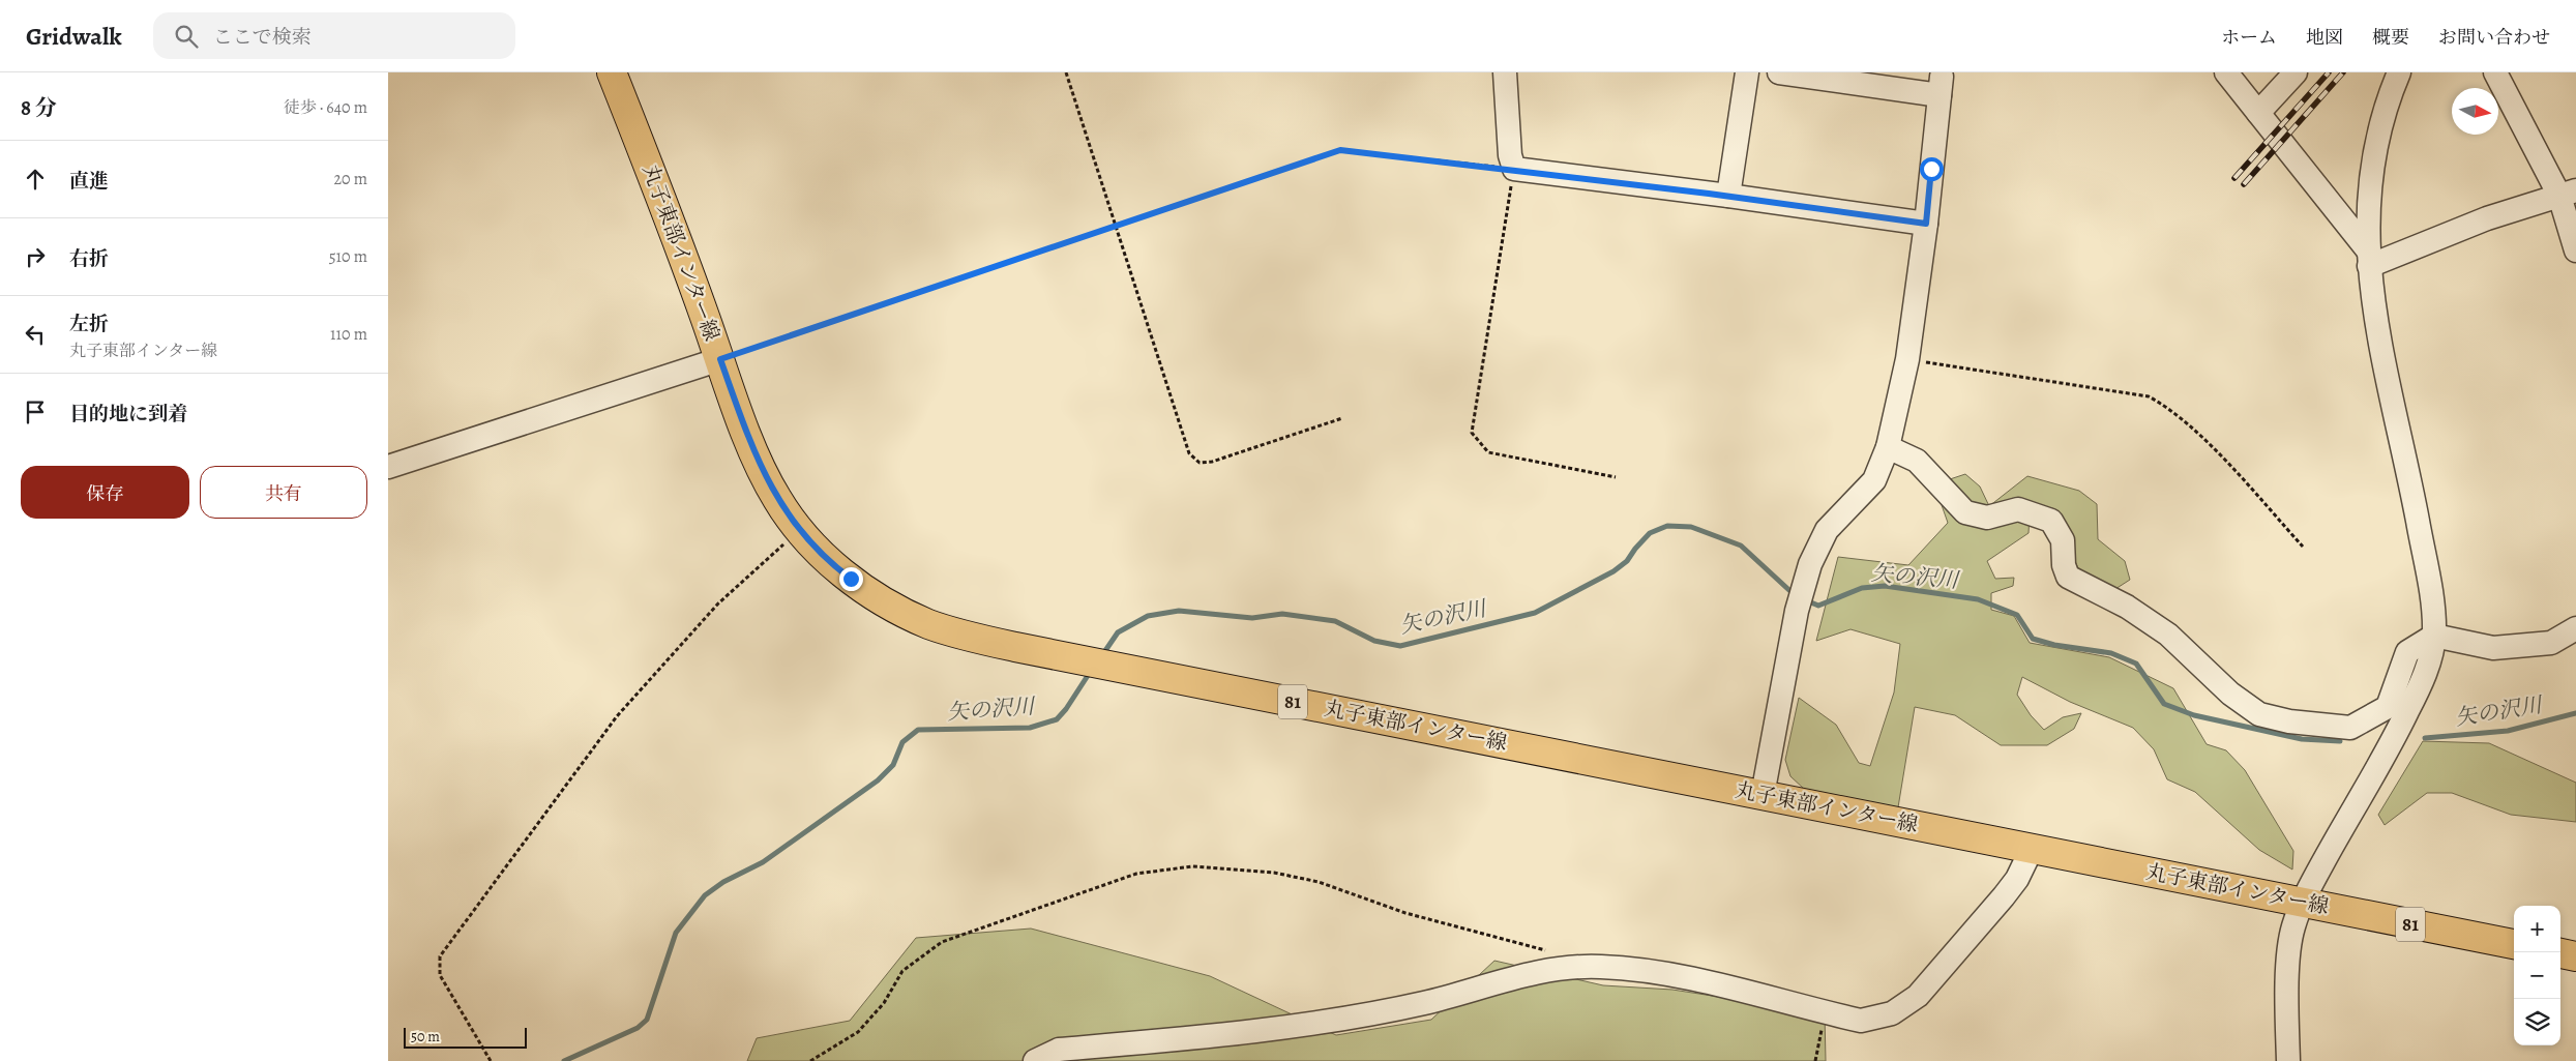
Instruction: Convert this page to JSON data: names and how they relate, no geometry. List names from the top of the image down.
{
  "streets": {
    "main road": ["丸子東部インター線", "81"]
  },
  "water": ["矢の沢川"],
  "scale_bar": "50 m",
  "north": "right",
  "page": {
    "header": "Gridwalk",
    "search": "ここで検索",
    "nav": [
      "ホーム",
      "地図",
      "概要",
      "お問い合わせ"
    ],
    "heading": ["8 分", "徒歩 · 640 m"],
    "list": [
      ["直進", "20 m"],
      ["右折", "510 m"],
      ["左折", "丸子東部インター線", "110 m"],
      "目的地に到着"
    ],
    "buttons": ["保存", "共有"],
    "map_buttons": ["+", "−"],
    "scale": "50 m"
  }
}
